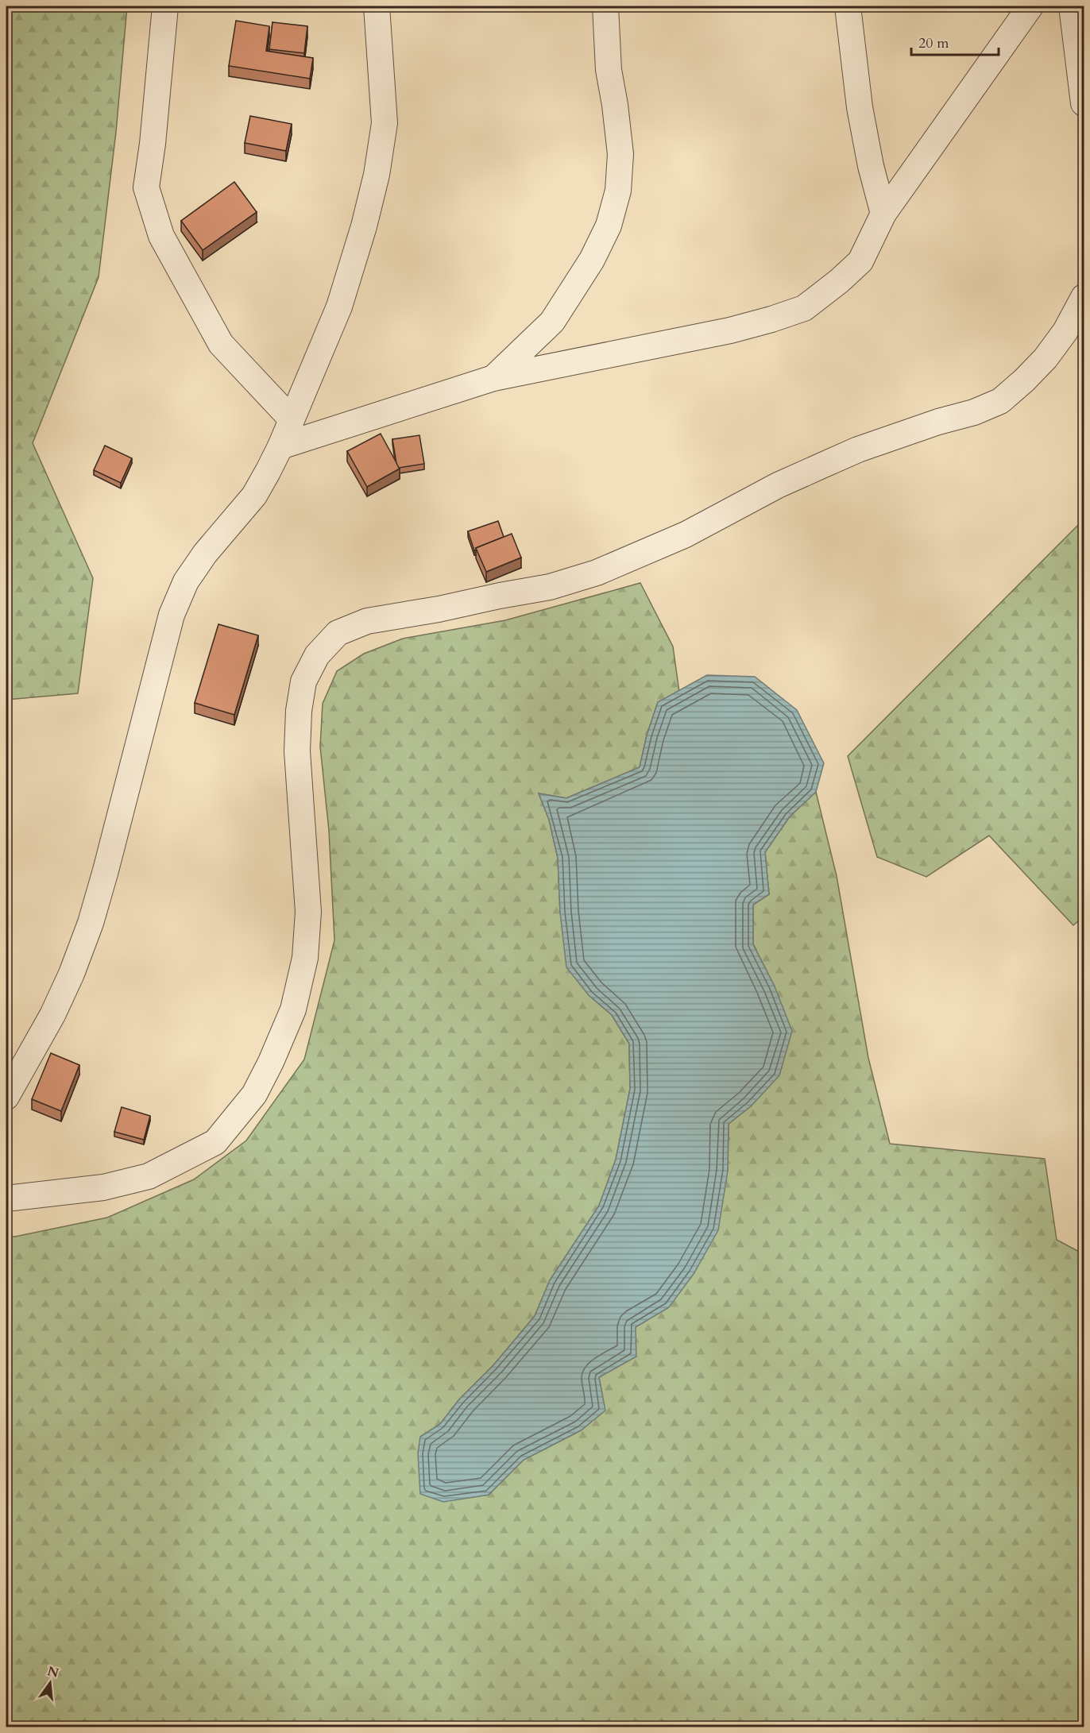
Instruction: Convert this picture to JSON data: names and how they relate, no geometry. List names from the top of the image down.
{
  "scale_bar": "20 m",
  "north": "top"
}
